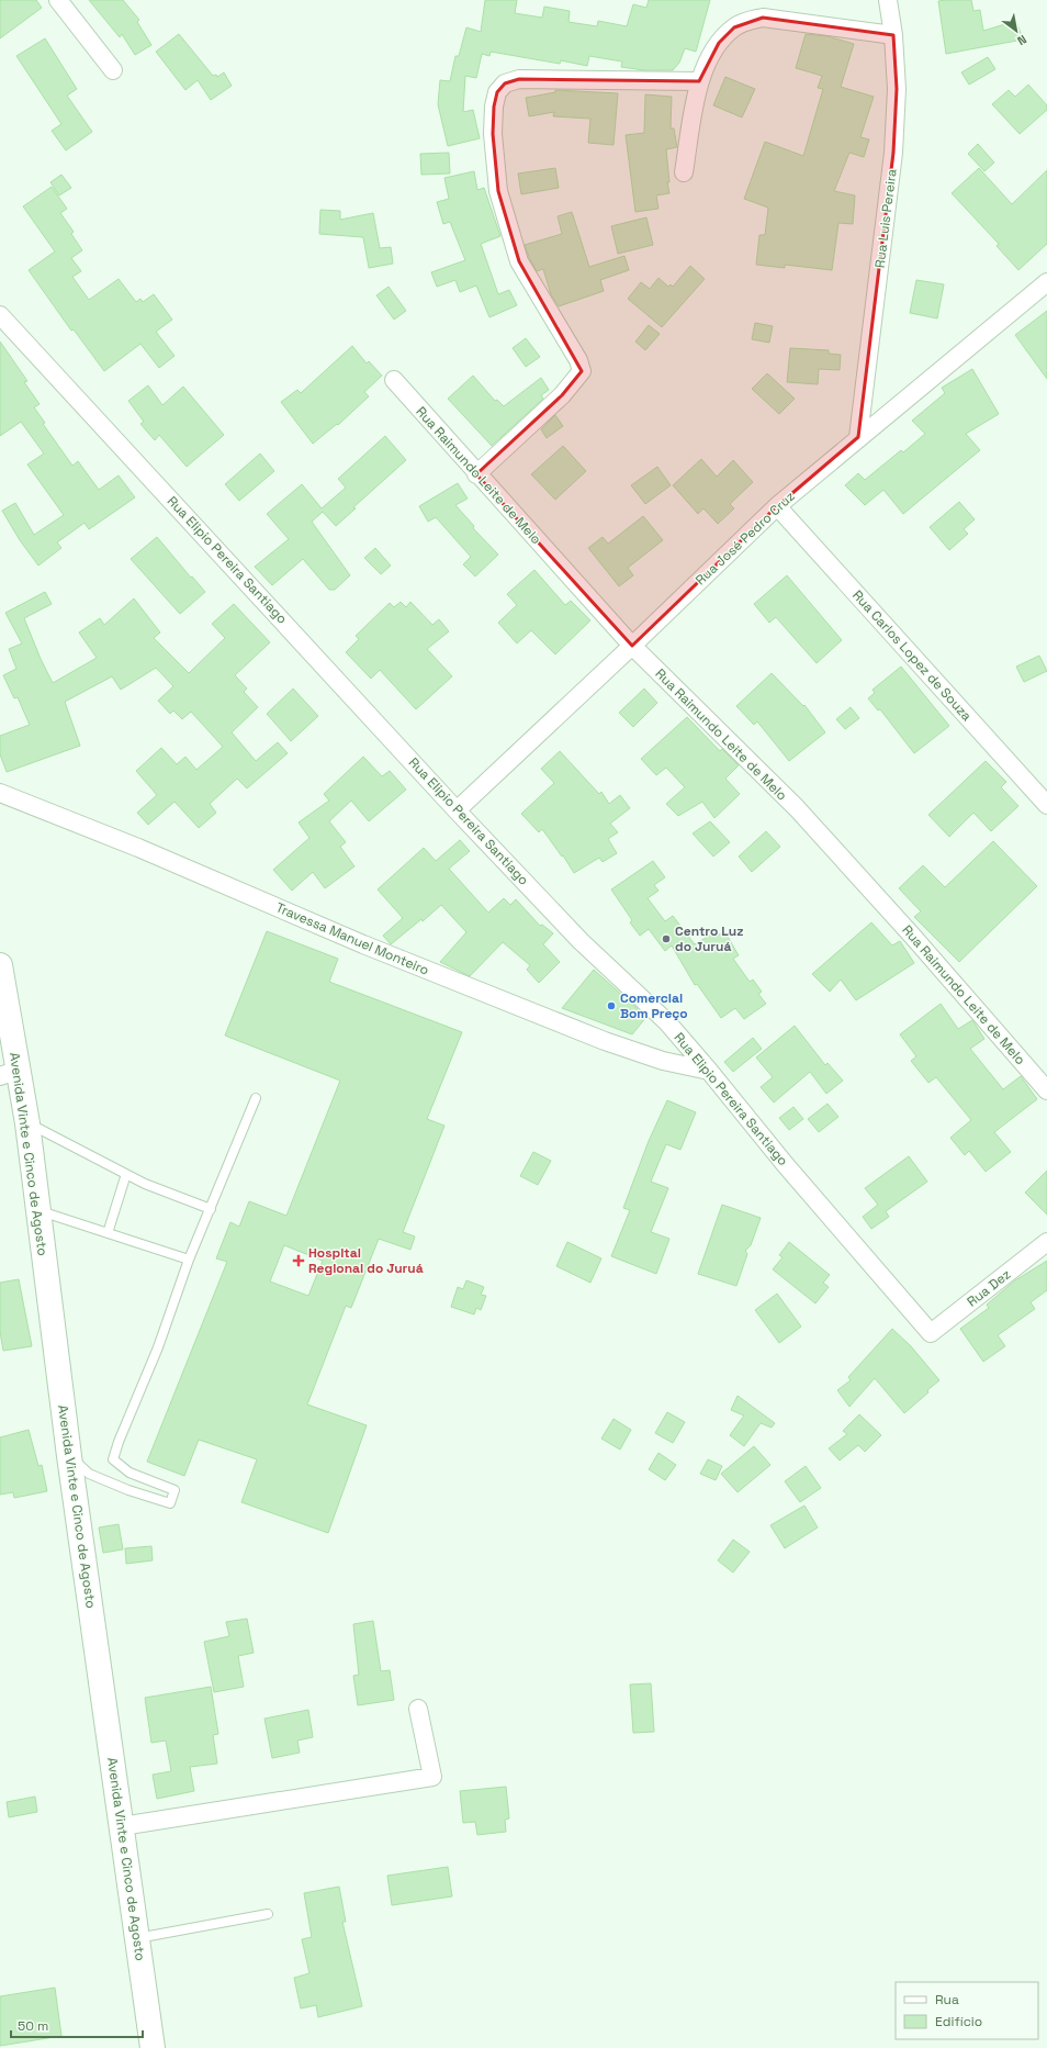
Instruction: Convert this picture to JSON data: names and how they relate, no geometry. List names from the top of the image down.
{
  "streets": {
    "main road": ["Avenida Vinte e Cinco de Agosto"],
    "street": [
      "Rua Luis Pereira",
      "Rua Raimundo Leite de Melo",
      "Rua José Pedro Cruz",
      "Rua Elipio Pereira Santiago",
      "Rua Carlos Lopez de Souza",
      "Travessa Manuel Monteiro",
      "Rua Dez"
    ]
  },
  "crossings": [
    ["Rua Luis Pereira", "Rua José Pedro Cruz"],
    ["Rua Raimundo Leite de Melo", "Rua José Pedro Cruz"],
    ["Rua José Pedro Cruz", "Rua Elipio Pereira Santiago"],
    ["Rua José Pedro Cruz", "Rua Carlos Lopez de Souza"],
    ["Rua Elipio Pereira Santiago", "Travessa Manuel Monteiro"],
    ["Rua Elipio Pereira Santiago", "Rua Dez"]
  ],
  "places": {
    "other": ["Centro Luz do Juruá", "Comercial Bom Preço"],
    "health": ["Hospital Regional do Juruá"]
  },
  "legend": ["Rua", "Edifício"],
  "scale_bar": "50 m",
  "north": "bottom right"
}
